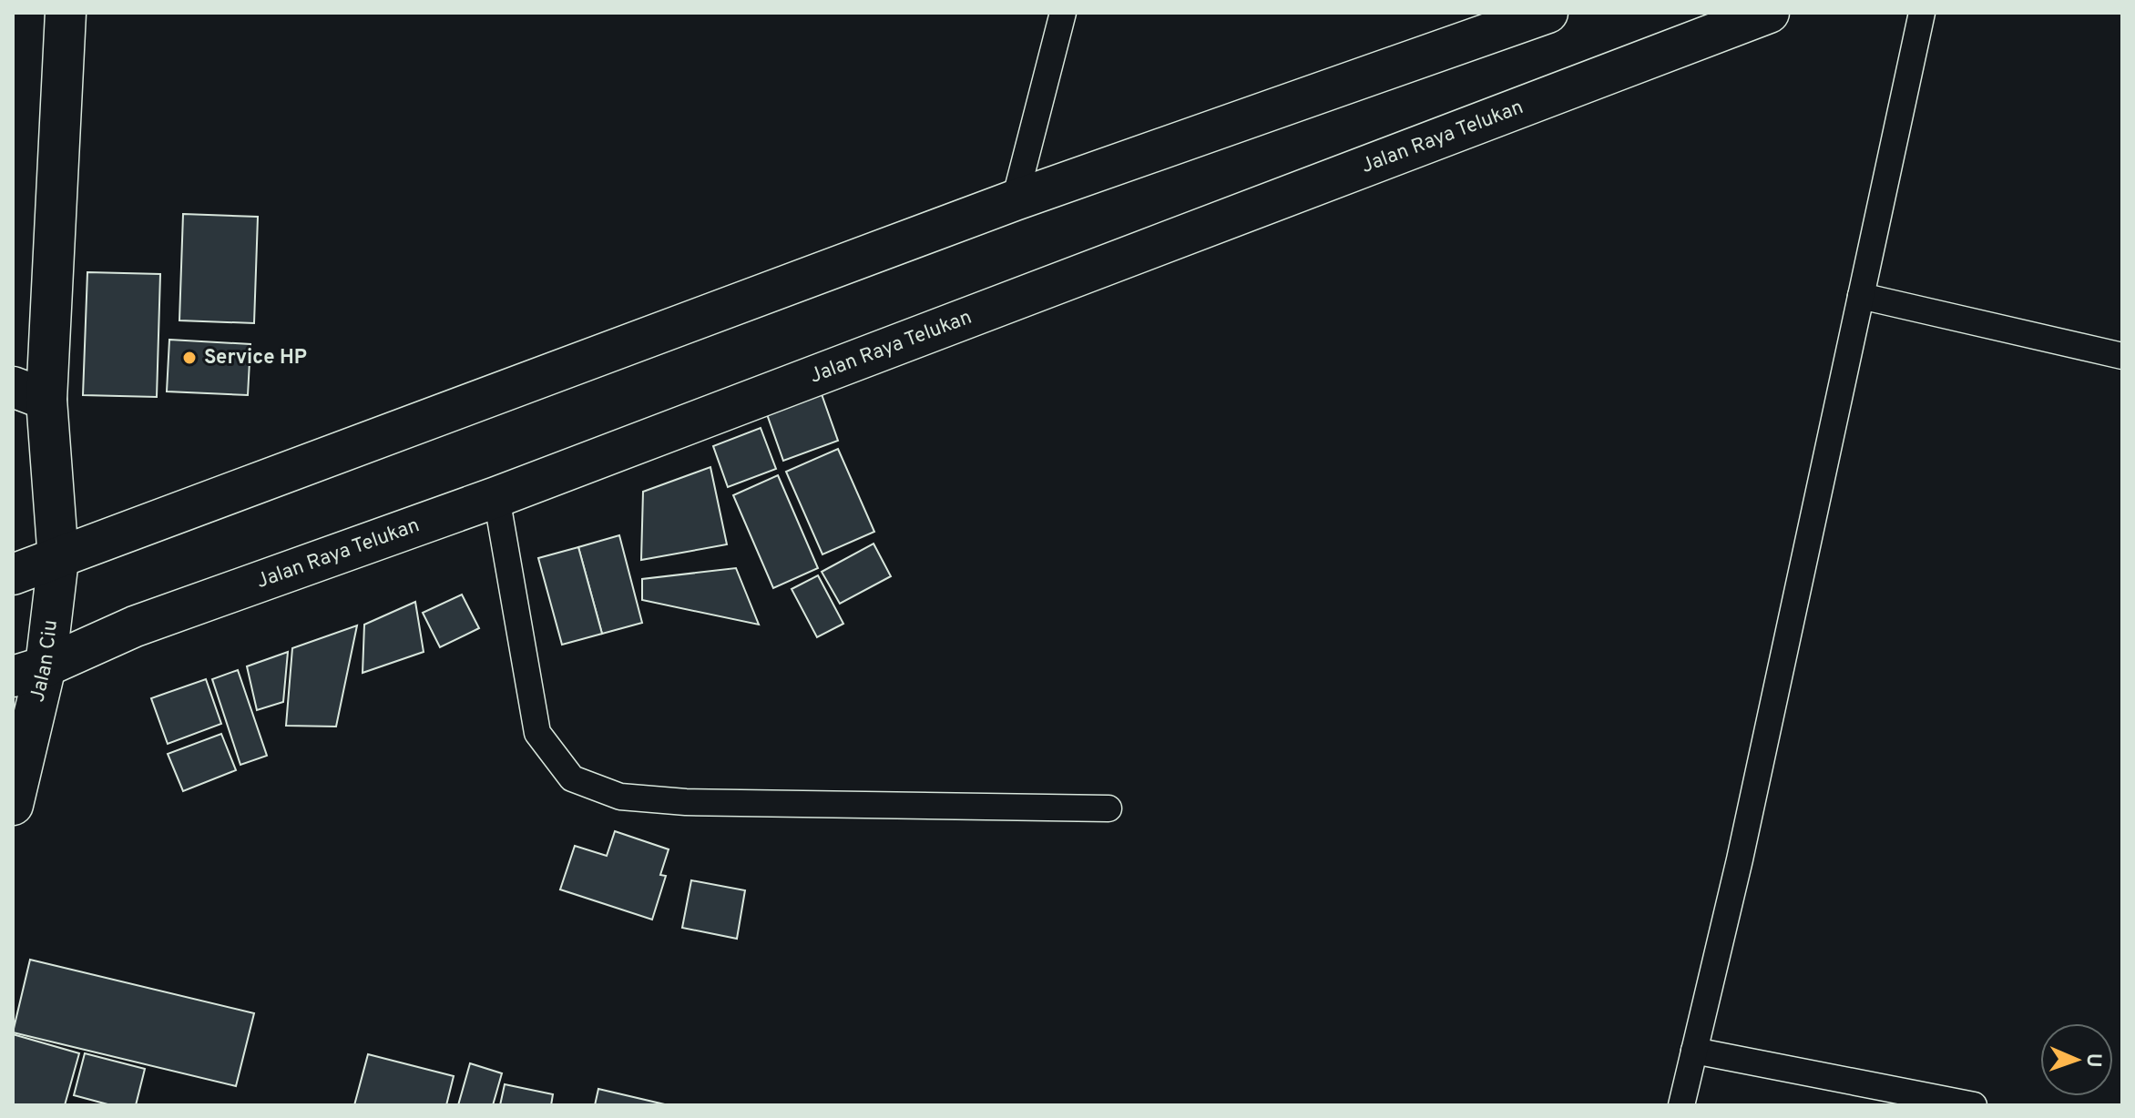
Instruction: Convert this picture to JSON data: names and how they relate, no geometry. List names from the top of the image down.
{
  "streets": {
    "main road": ["Jalan Raya Telukan", "Jalan Ciu"]
  },
  "crossings": [
    ["Jalan Raya Telukan", "Jalan Ciu"]
  ],
  "places": ["Service HP"],
  "north": "right"
}
